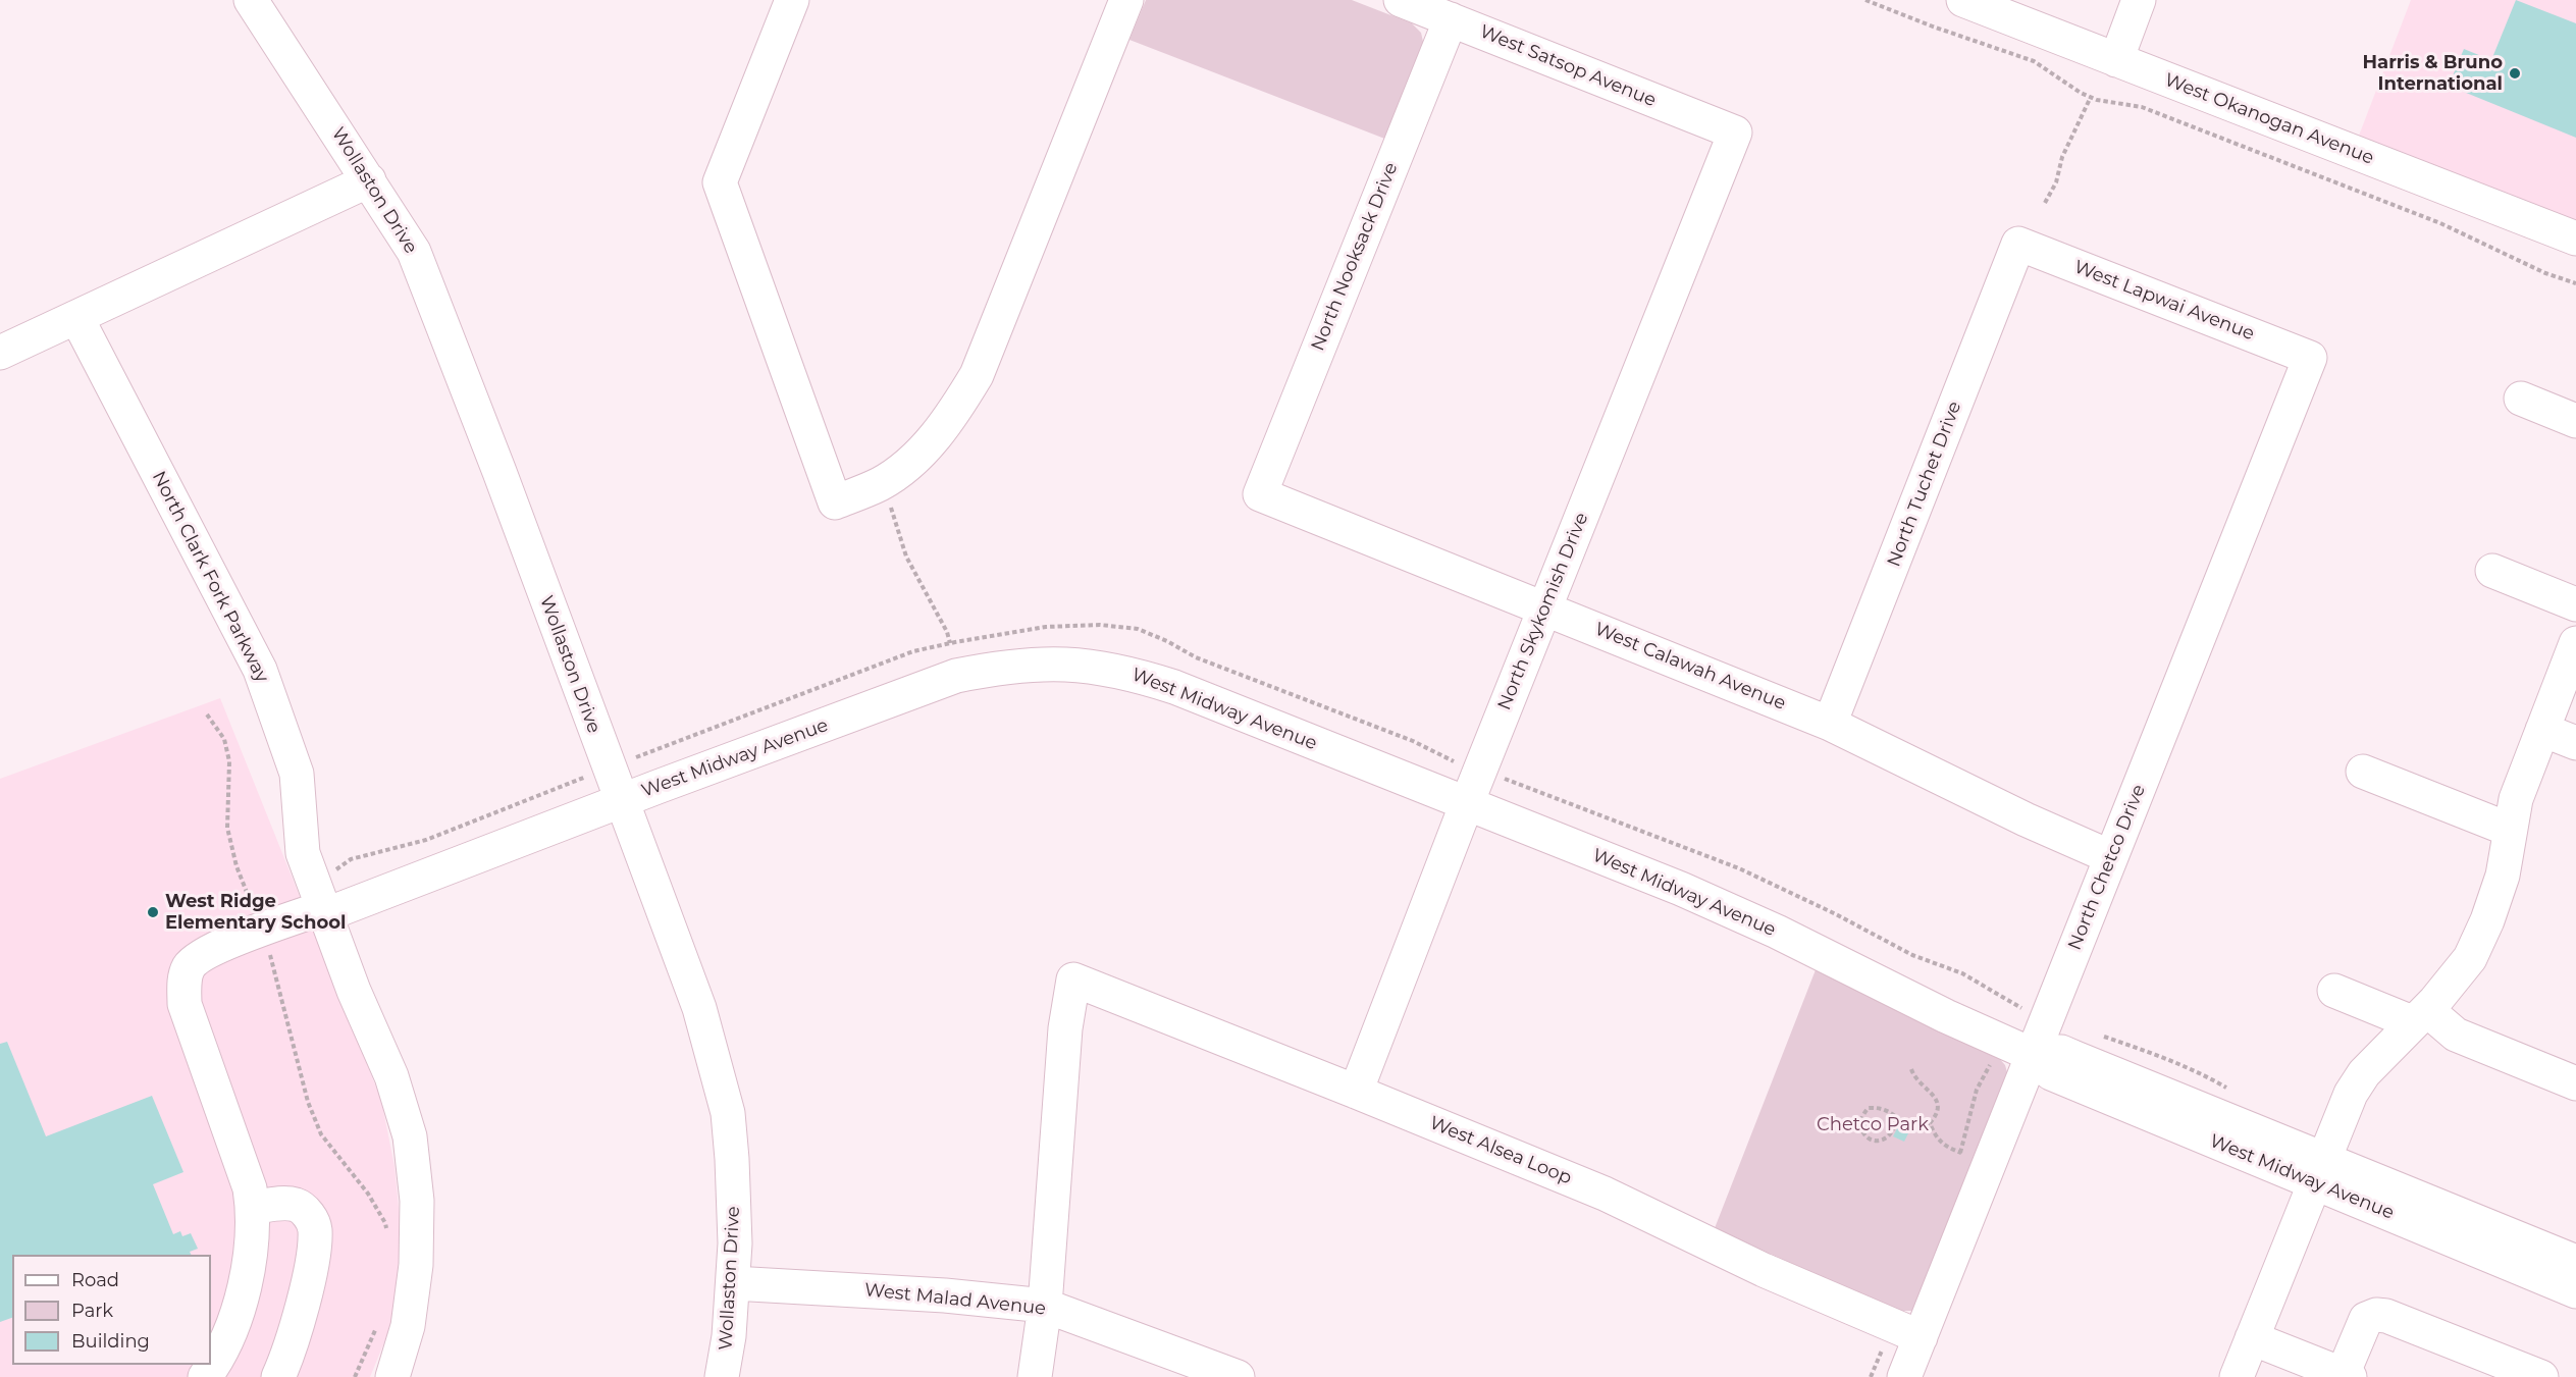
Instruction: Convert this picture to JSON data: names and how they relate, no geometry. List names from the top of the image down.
{
  "streets": {
    "street": [
      "West Satsop Avenue",
      "West Okanogan Avenue",
      "Wollaston Drive",
      "North Nooksack Drive",
      "West Lapwai Avenue",
      "North Tuchet Drive",
      "North Clark Fork Parkway",
      "North Skykomish Drive",
      "West Calawah Avenue",
      "West Midway Avenue",
      "North Chetco Drive",
      "West Alsea Loop",
      "West Malad Avenue"
    ]
  },
  "crossings": [
    ["West Satsop Avenue", "North Nooksack Drive"],
    ["West Satsop Avenue", "North Skykomish Drive"],
    ["Wollaston Drive", "West Midway Avenue"],
    ["Wollaston Drive", "West Malad Avenue"],
    ["North Nooksack Drive", "West Calawah Avenue"],
    ["West Lapwai Avenue", "North Tuchet Drive"],
    ["West Lapwai Avenue", "North Chetco Drive"],
    ["North Tuchet Drive", "West Calawah Avenue"],
    ["North Clark Fork Parkway", "West Midway Avenue"],
    ["North Skykomish Drive", "West Calawah Avenue"],
    ["North Skykomish Drive", "West Midway Avenue"],
    ["North Skykomish Drive", "West Alsea Loop"],
    ["West Calawah Avenue", "North Chetco Drive"],
    ["West Midway Avenue", "North Chetco Drive"],
    ["North Chetco Drive", "West Alsea Loop"],
    ["West Alsea Loop", "West Malad Avenue"]
  ],
  "parks": ["Chetco Park"],
  "places": ["Harris & Bruno International", "West Ridge Elementary School"],
  "legend": ["Road", "Park", "Building"]
}
